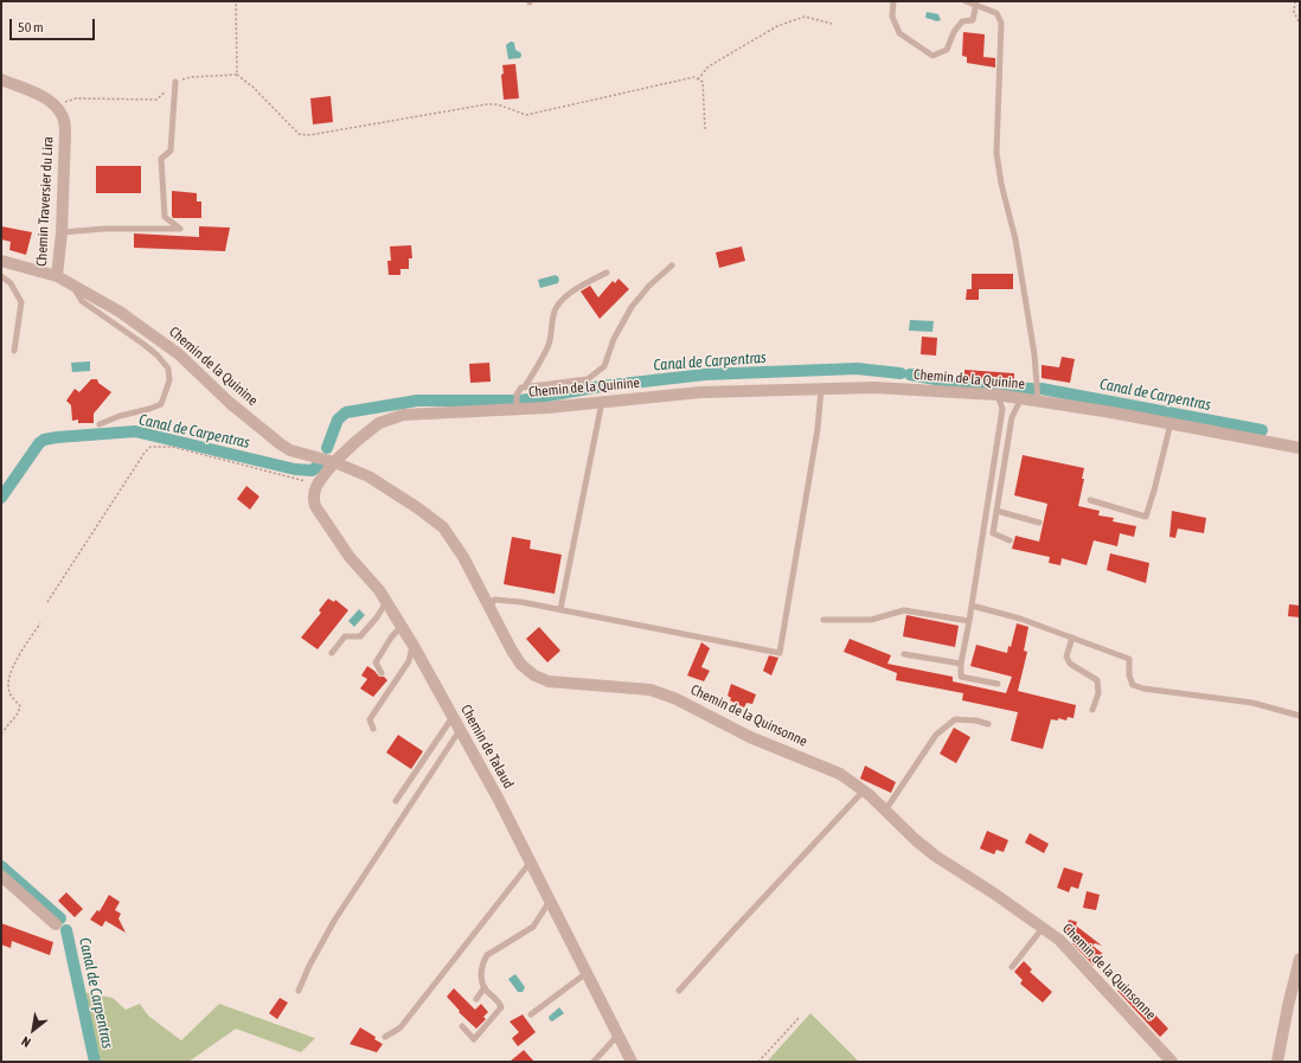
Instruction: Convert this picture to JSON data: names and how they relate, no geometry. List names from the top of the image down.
{
  "streets": {
    "street": [
      "Chemin Traversier du Lira",
      "Chemin de la Quinine",
      "Chemin de la Quinsonne",
      "Chemin de Talaud"
    ]
  },
  "crossings": [
    ["Chemin Traversier du Lira", "Chemin de la Quinine"],
    ["Chemin de la Quinine", "Chemin de la Quinsonne"]
  ],
  "water": ["Canal de Carpentras"],
  "scale_bar": "50 m",
  "north": "bottom left"
}
